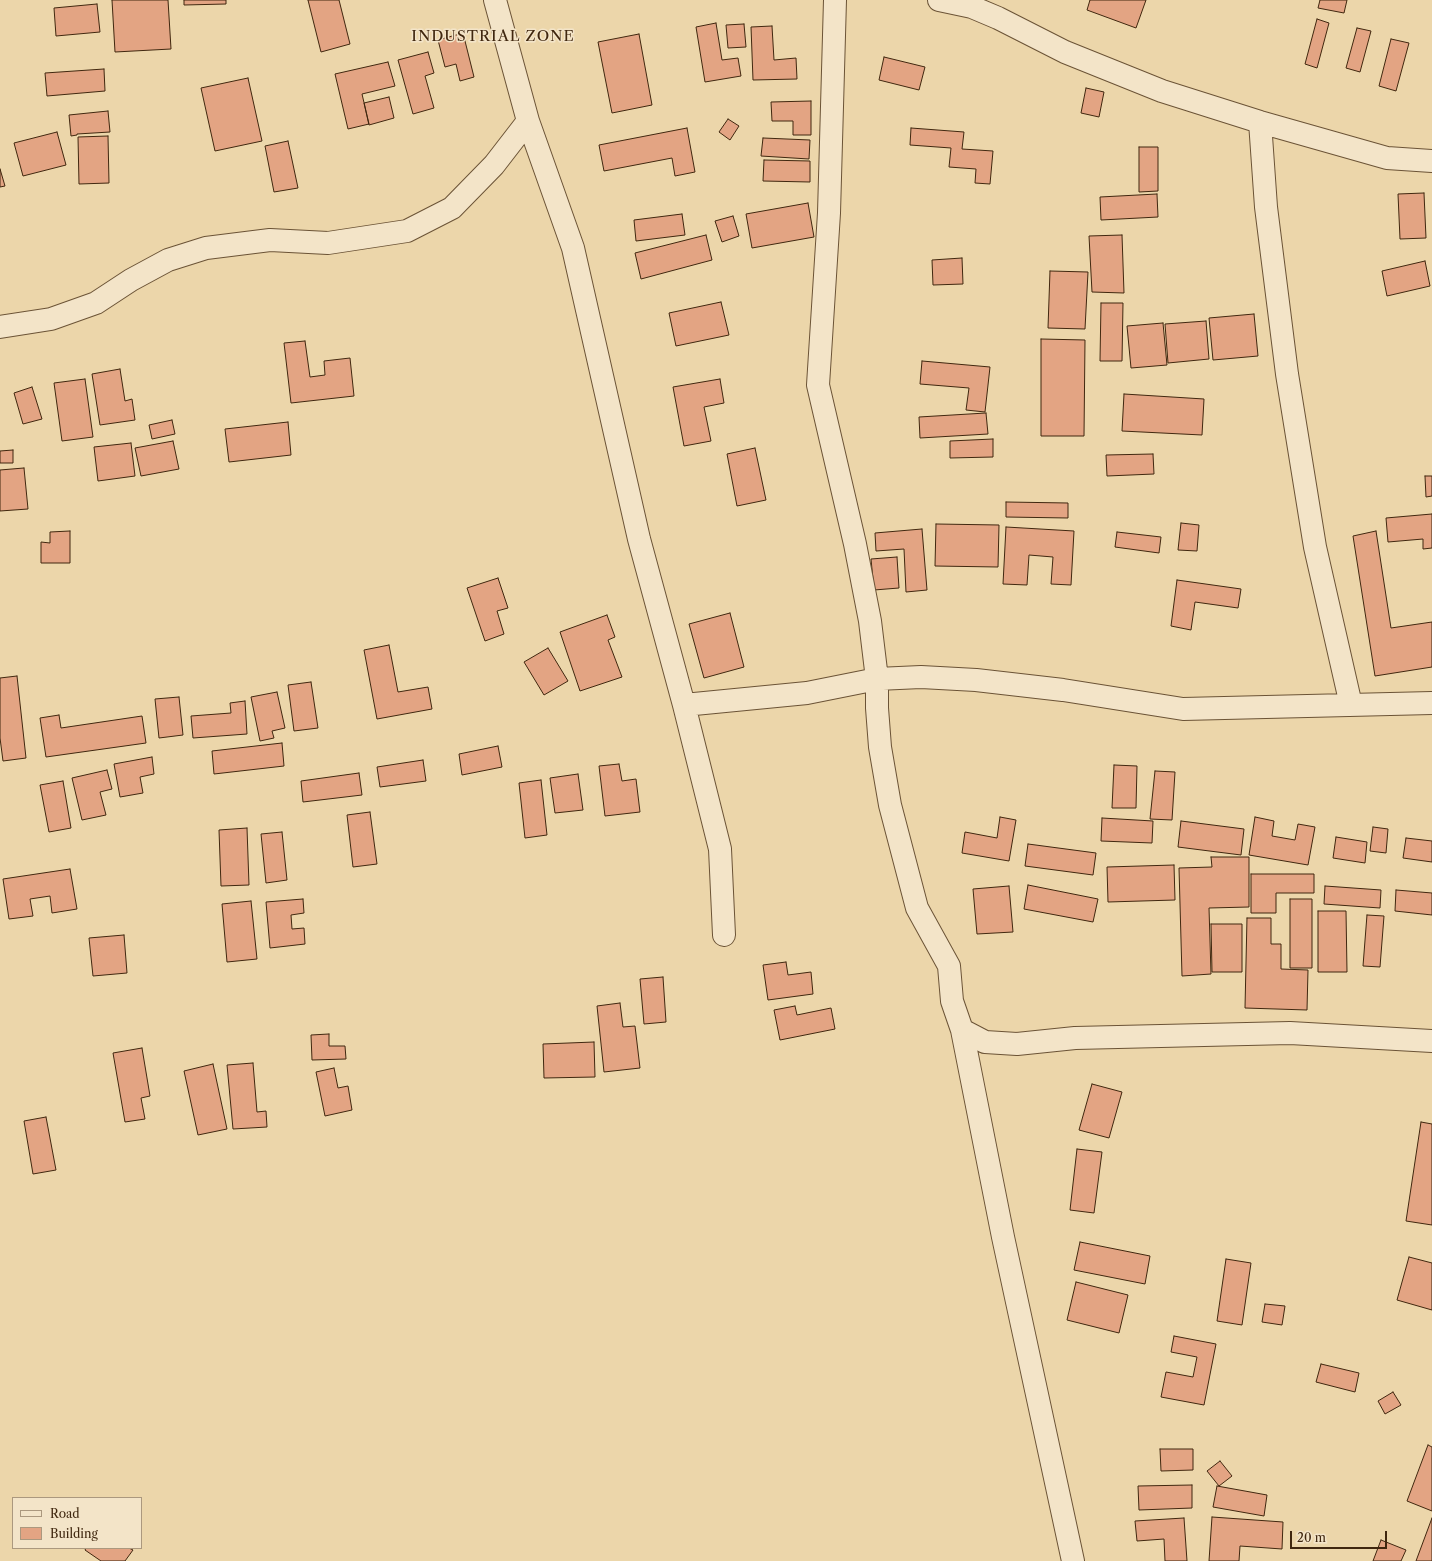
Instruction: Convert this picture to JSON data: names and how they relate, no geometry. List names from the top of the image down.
{
  "districts": ["INDUSTRIAL ZONE"],
  "legend": ["Road", "Building"],
  "scale_bar": "20 m"
}
